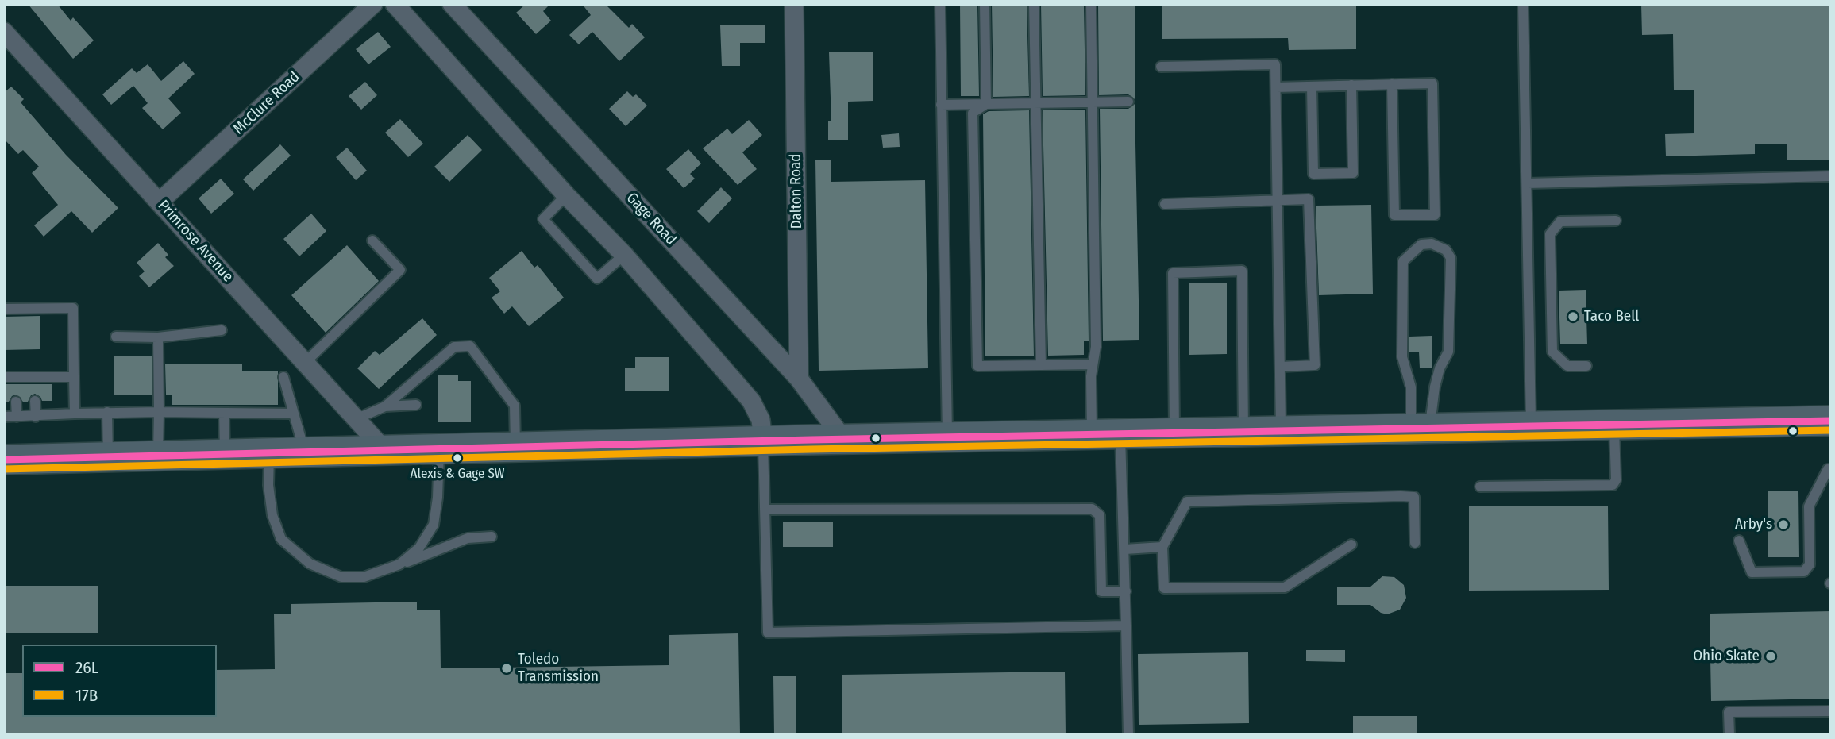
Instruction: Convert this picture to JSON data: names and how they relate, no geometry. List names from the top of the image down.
{
  "streets": {
    "street": [
      "McClure Road",
      "Dalton Road",
      "Gage Road",
      "Primrose Avenue"
    ]
  },
  "crossings": [
    ["McClure Road", "Primrose Avenue"],
    ["Dalton Road", "Gage Road"]
  ],
  "places": [
    "Taco Bell",
    "Alexis & Gage SW",
    "Arby's",
    "Ohio Skate",
    "Toledo Transmission"
  ],
  "lines": ["transit line 26L", "transit line 17B"],
  "legend": ["26L", "17B"]
}
